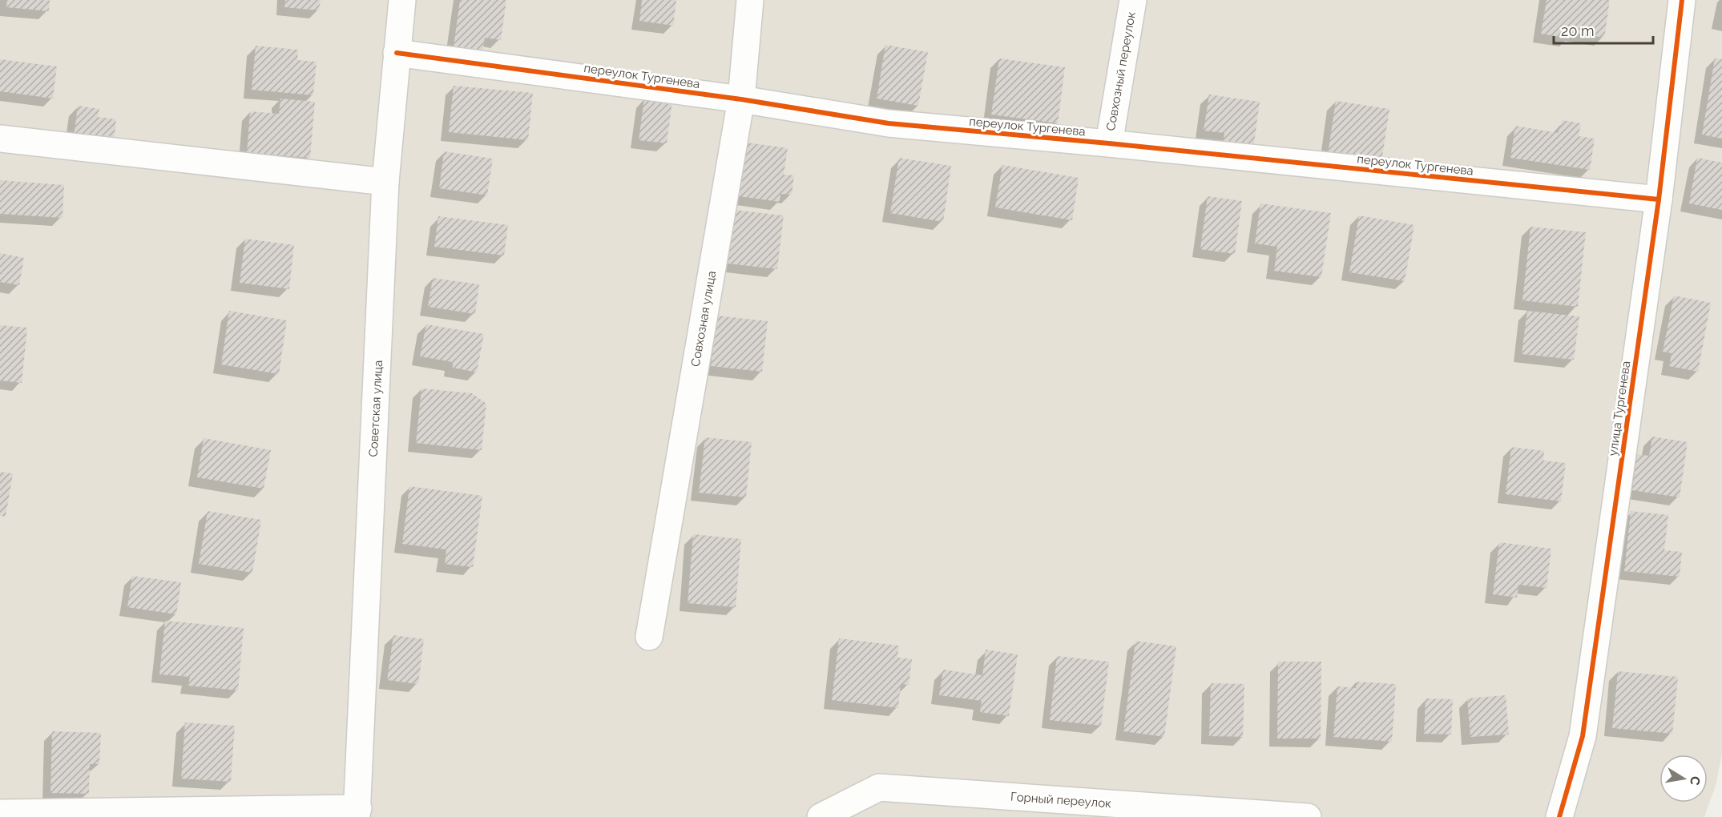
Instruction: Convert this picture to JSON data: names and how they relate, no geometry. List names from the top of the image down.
{
  "streets": {
    "street": [
      "Совхозный переулок",
      "переулок Тургенева",
      "Совхозная улица",
      "Советская улица",
      "улица Тургенева",
      "Горный переулок"
    ]
  },
  "crossings": [
    ["Совхозный переулок", "переулок Тургенева"],
    ["переулок Тургенева", "Совхозная улица"],
    ["переулок Тургенева", "Советская улица"],
    ["переулок Тургенева", "улица Тургенева"]
  ],
  "scale_bar": "20 m",
  "north": "right"
}
